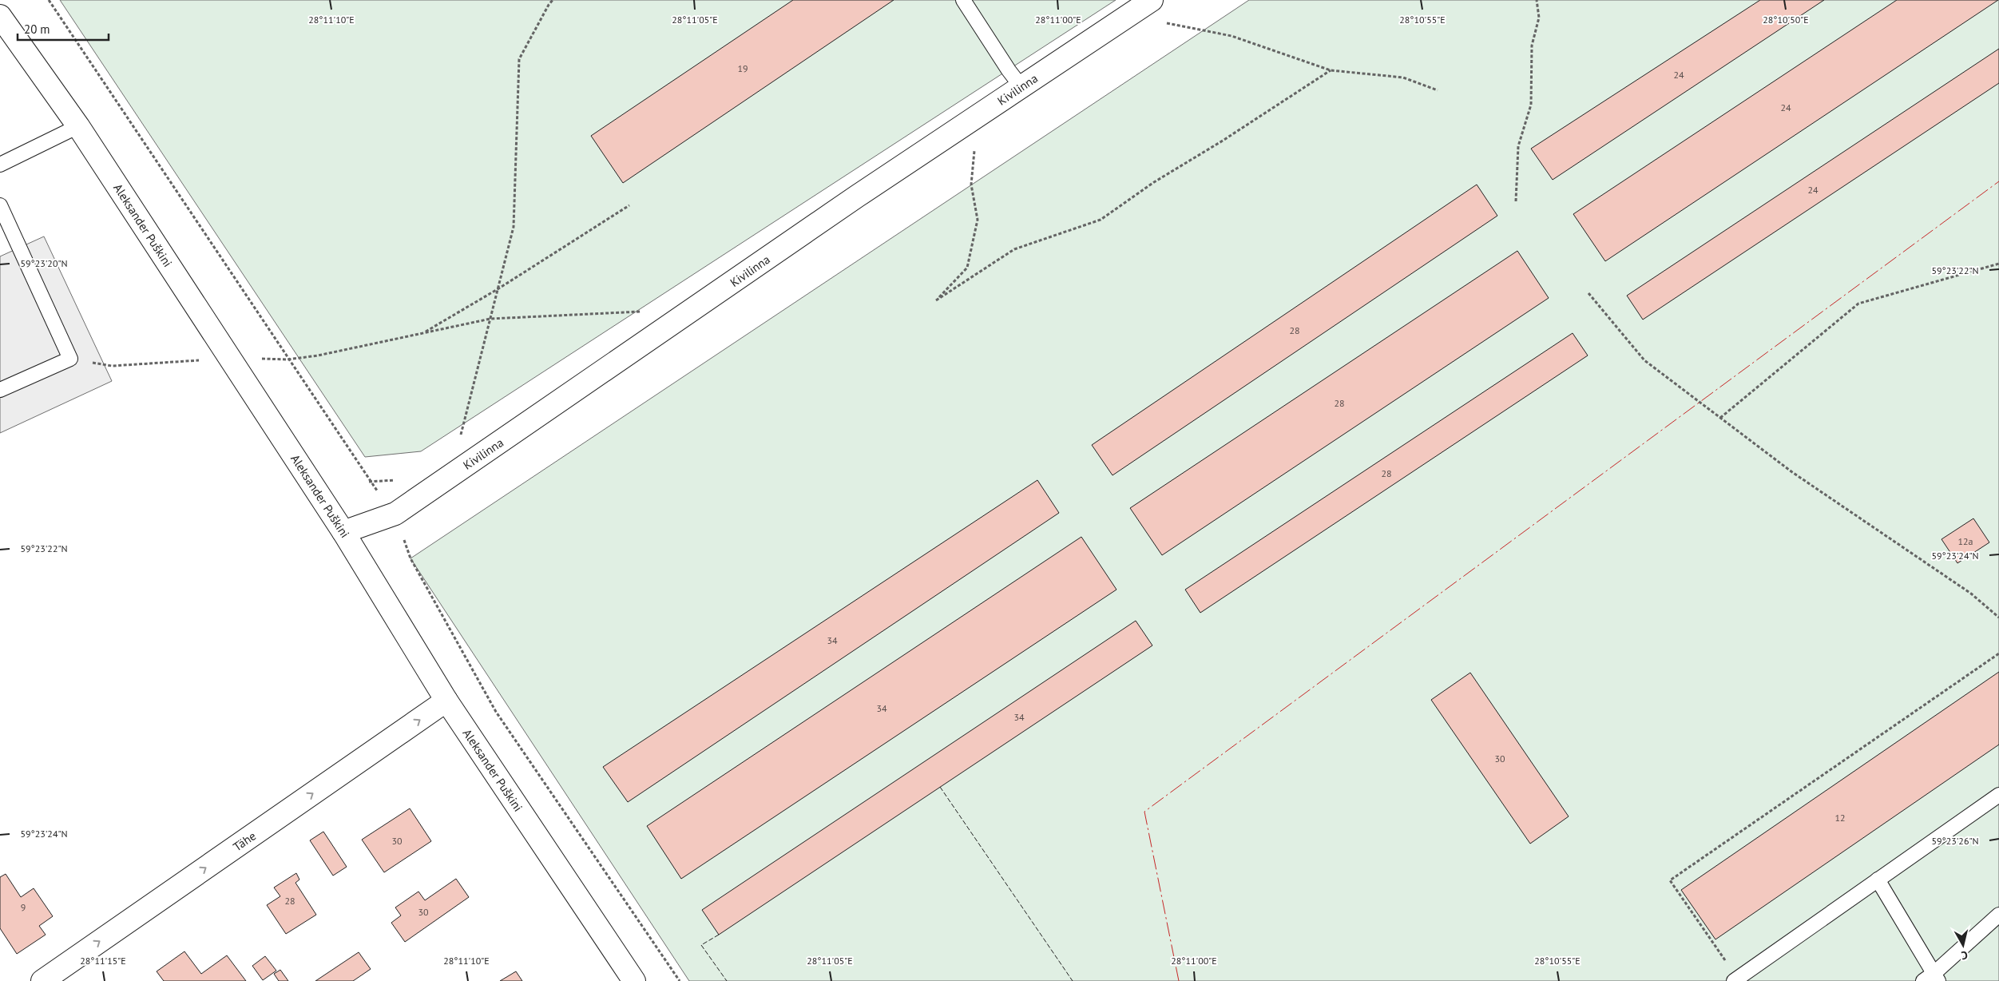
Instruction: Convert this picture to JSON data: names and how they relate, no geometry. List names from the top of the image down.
{
  "streets": {
    "street": ["Kivilinna", "Aleksander Puškini", "Tähe"]
  },
  "crossings": [
    ["Kivilinna", "Aleksander Puškini"],
    ["Aleksander Puškini", "Tähe"]
  ],
  "one_way": ["Tähe"],
  "house_numbers": [
    "19",
    "24",
    "24",
    "24",
    "28",
    "28",
    "28",
    "12a",
    "34",
    "34",
    "34",
    "30",
    "12",
    "30",
    "28",
    "9",
    "30"
  ],
  "scale_bar": "20 m",
  "north": "bottom",
  "coordinates": [
    "28°11'10\"E",
    "28°11'05\"E",
    "28°11'00\"E",
    "28°10'55\"E",
    "28°10'50\"E",
    "59°23'20\"N",
    "59°23'22\"N",
    "59°23'24\"N",
    "59°23'26\"N",
    "28°11'15\"E"
  ]
}
